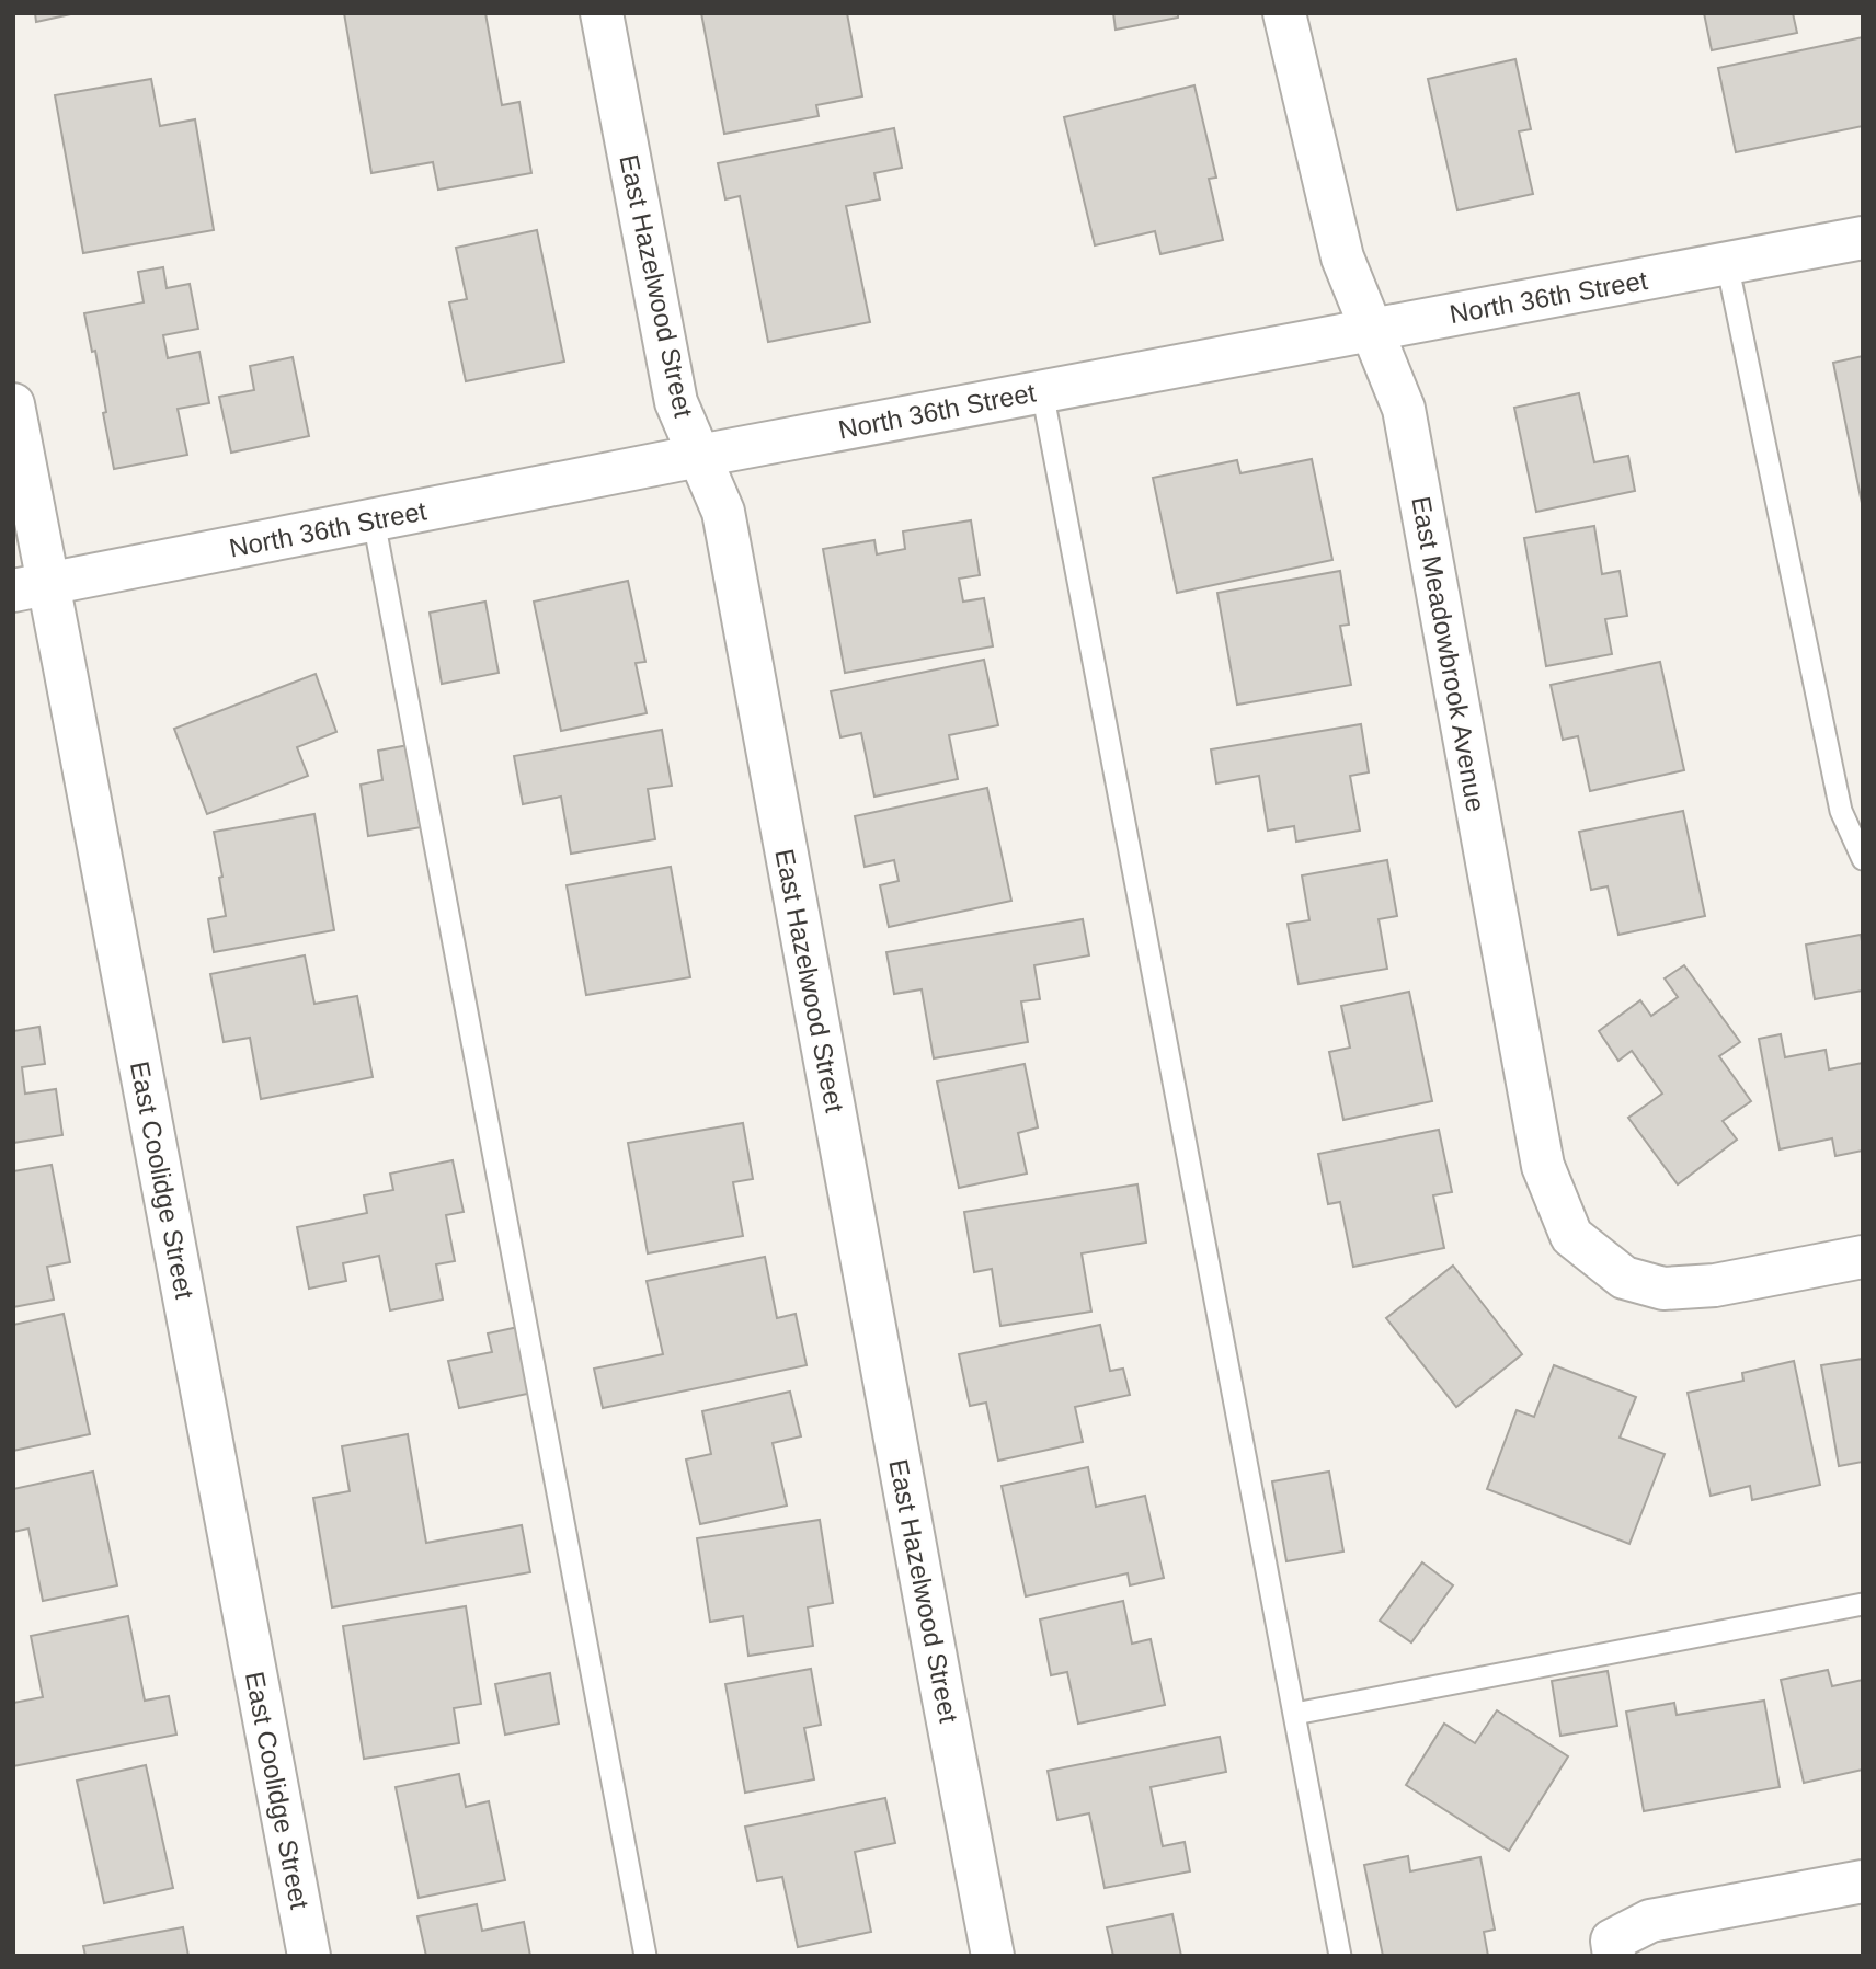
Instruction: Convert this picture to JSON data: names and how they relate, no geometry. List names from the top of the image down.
{
  "streets": {
    "street": [
      "East Hazelwood Street",
      "North 36th Street",
      "East Meadowbrook Avenue",
      "East Coolidge Street"
    ]
  },
  "crossings": [
    ["East Hazelwood Street", "North 36th Street"],
    ["North 36th Street", "East Meadowbrook Avenue"],
    ["North 36th Street", "East Coolidge Street"]
  ]
}
